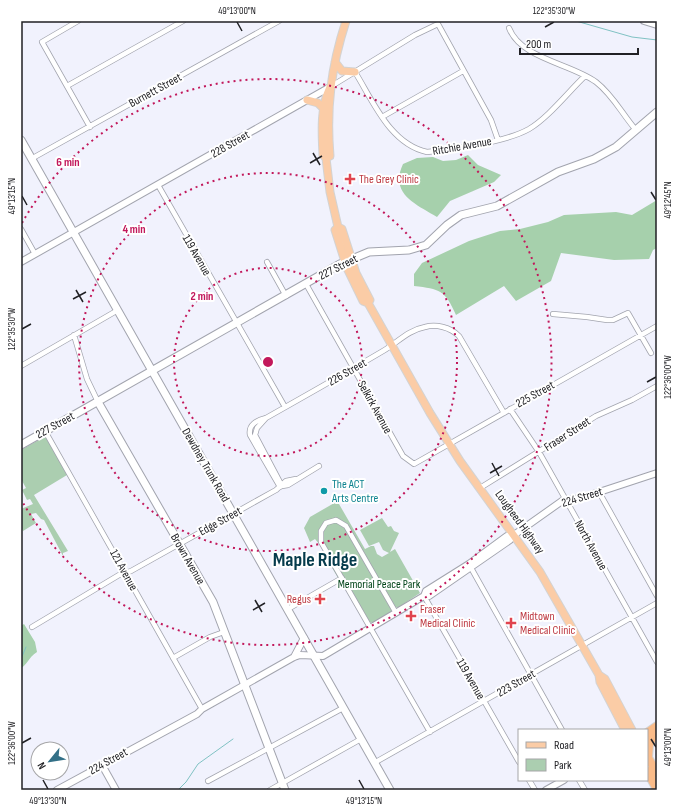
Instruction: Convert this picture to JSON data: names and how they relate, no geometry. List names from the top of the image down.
{
  "streets": {
    "main road": [
      "227 Street",
      "Dewdney Trunk Road",
      "Lougheed Highway",
      "Brown Avenue"
    ],
    "street": [
      "Burnett Street",
      "228 Street",
      "Ritchie Avenue",
      "119 Avenue",
      "226 Street",
      "225 Street",
      "Selkirk Avenue",
      "Fraser Street",
      "224 Street",
      "Edge Street",
      "North Avenue",
      "121 Avenue",
      "223 Street"
    ]
  },
  "crossings": [
    ["Burnett Street", "Dewdney Trunk Road"],
    ["228 Street", "Ritchie Avenue"],
    ["228 Street", "119 Avenue"],
    ["228 Street", "Dewdney Trunk Road"],
    ["228 Street", "Lougheed Highway"],
    ["119 Avenue", "227 Street"],
    ["119 Avenue", "226 Street"],
    ["119 Avenue", "224 Street"],
    ["119 Avenue", "223 Street"],
    ["227 Street", "Selkirk Avenue"],
    ["227 Street", "Dewdney Trunk Road"],
    ["227 Street", "Lougheed Highway"],
    ["227 Street", "Brown Avenue"],
    ["227 Street", "121 Avenue"],
    ["226 Street", "225 Street"],
    ["226 Street", "Selkirk Avenue"],
    ["226 Street", "Edge Street"],
    ["226 Street", "Lougheed Highway"],
    ["225 Street", "Selkirk Avenue"],
    ["225 Street", "Lougheed Highway"],
    ["225 Street", "North Avenue"],
    ["Fraser Street", "Lougheed Highway"],
    ["Fraser Street", "North Avenue"],
    ["Dewdney Trunk Road", "224 Street"],
    ["Dewdney Trunk Road", "Edge Street"],
    ["Dewdney Trunk Road", "223 Street"],
    ["224 Street", "Lougheed Highway"],
    ["224 Street", "North Avenue"],
    ["224 Street", "Brown Avenue"],
    ["224 Street", "121 Avenue"],
    ["Edge Street", "Brown Avenue"],
    ["Edge Street", "121 Avenue"],
    ["Lougheed Highway", "223 Street"],
    ["North Avenue", "223 Street"]
  ],
  "districts": ["Maple Ridge"],
  "parks": ["Memorial Peace Park"],
  "places": {
    "health": [
      "The Grey Clinic",
      "Regus",
      "Fraser Medical Clinic",
      "Midtown Medical Clinic"
    ],
    "other": ["The ACT Arts Centre"]
  },
  "legend": ["Road", "Park"],
  "scale_bar": "200 m",
  "north": "bottom left",
  "coordinates": [
    "49°13'00\"N",
    "122°35'30\"W",
    "49°13'15\"N",
    "49°12'45\"N",
    "122°36'00\"W",
    "49°13'30\"N"
  ],
  "rings": ["6 min", "4 min", "2 min"]
}
